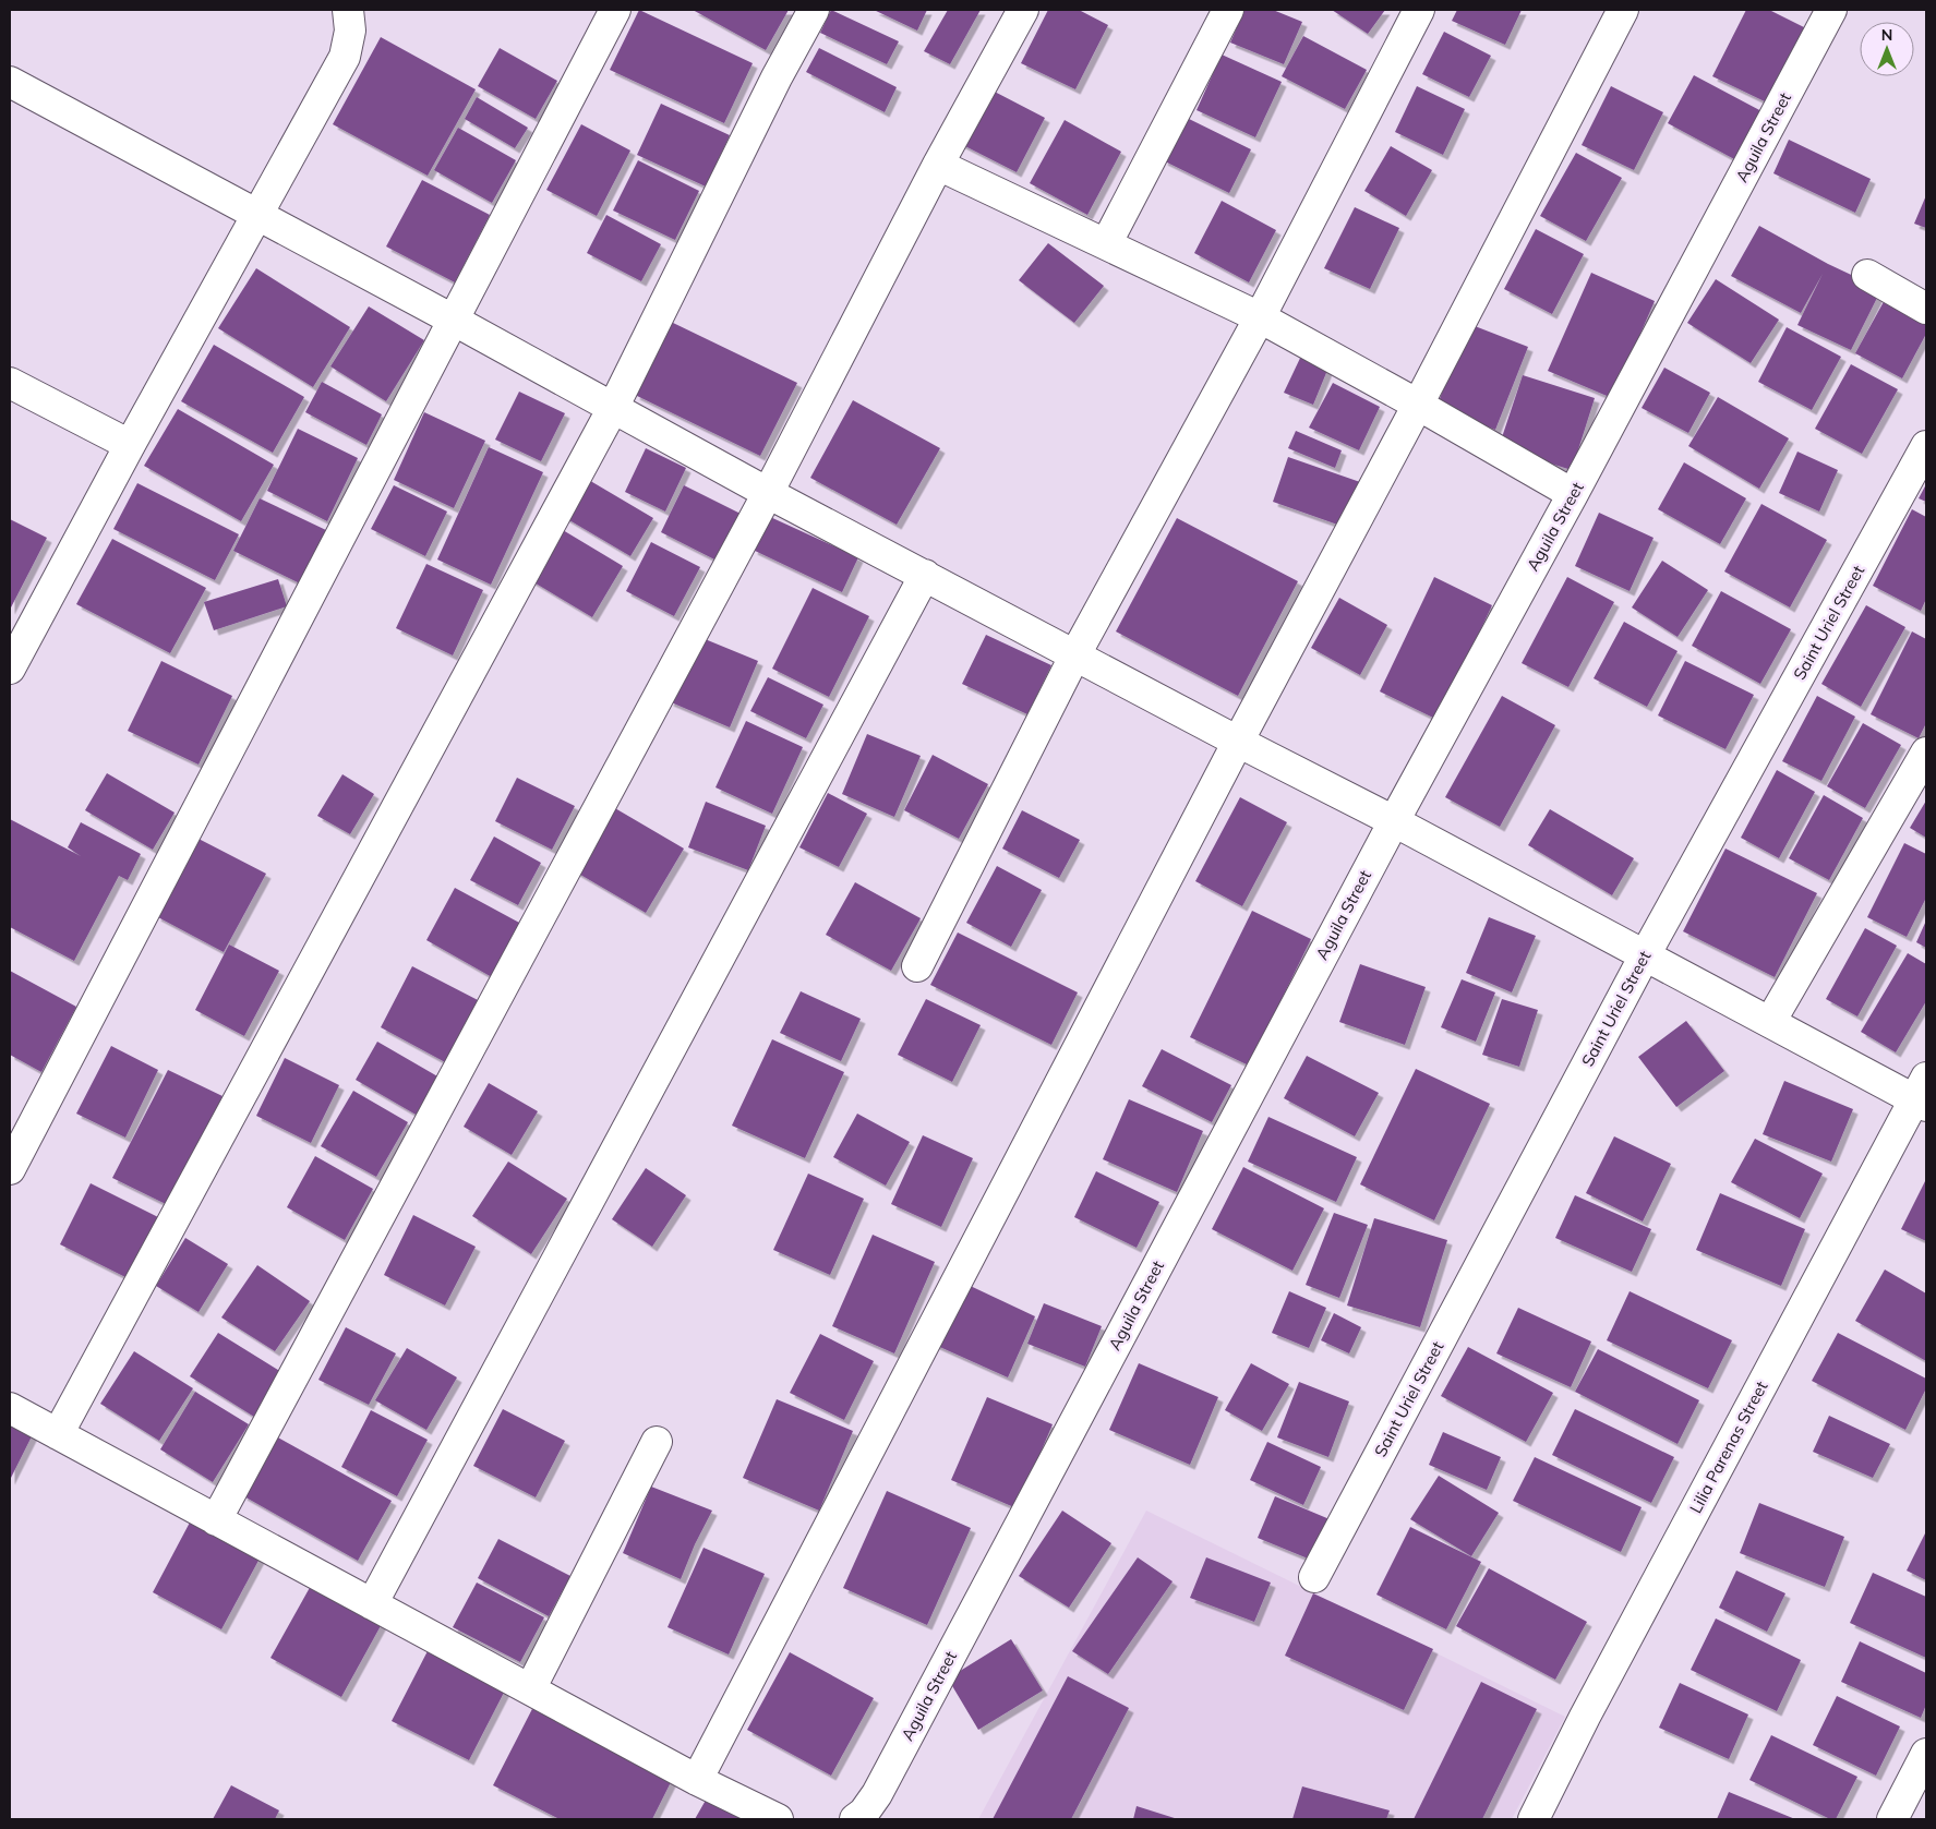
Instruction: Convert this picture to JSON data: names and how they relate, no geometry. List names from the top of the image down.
{
  "streets": {
    "street": ["Aguila Street", "Saint Uriel Street", "Lilia Parenas Street"]
  },
  "north": "top"
}
